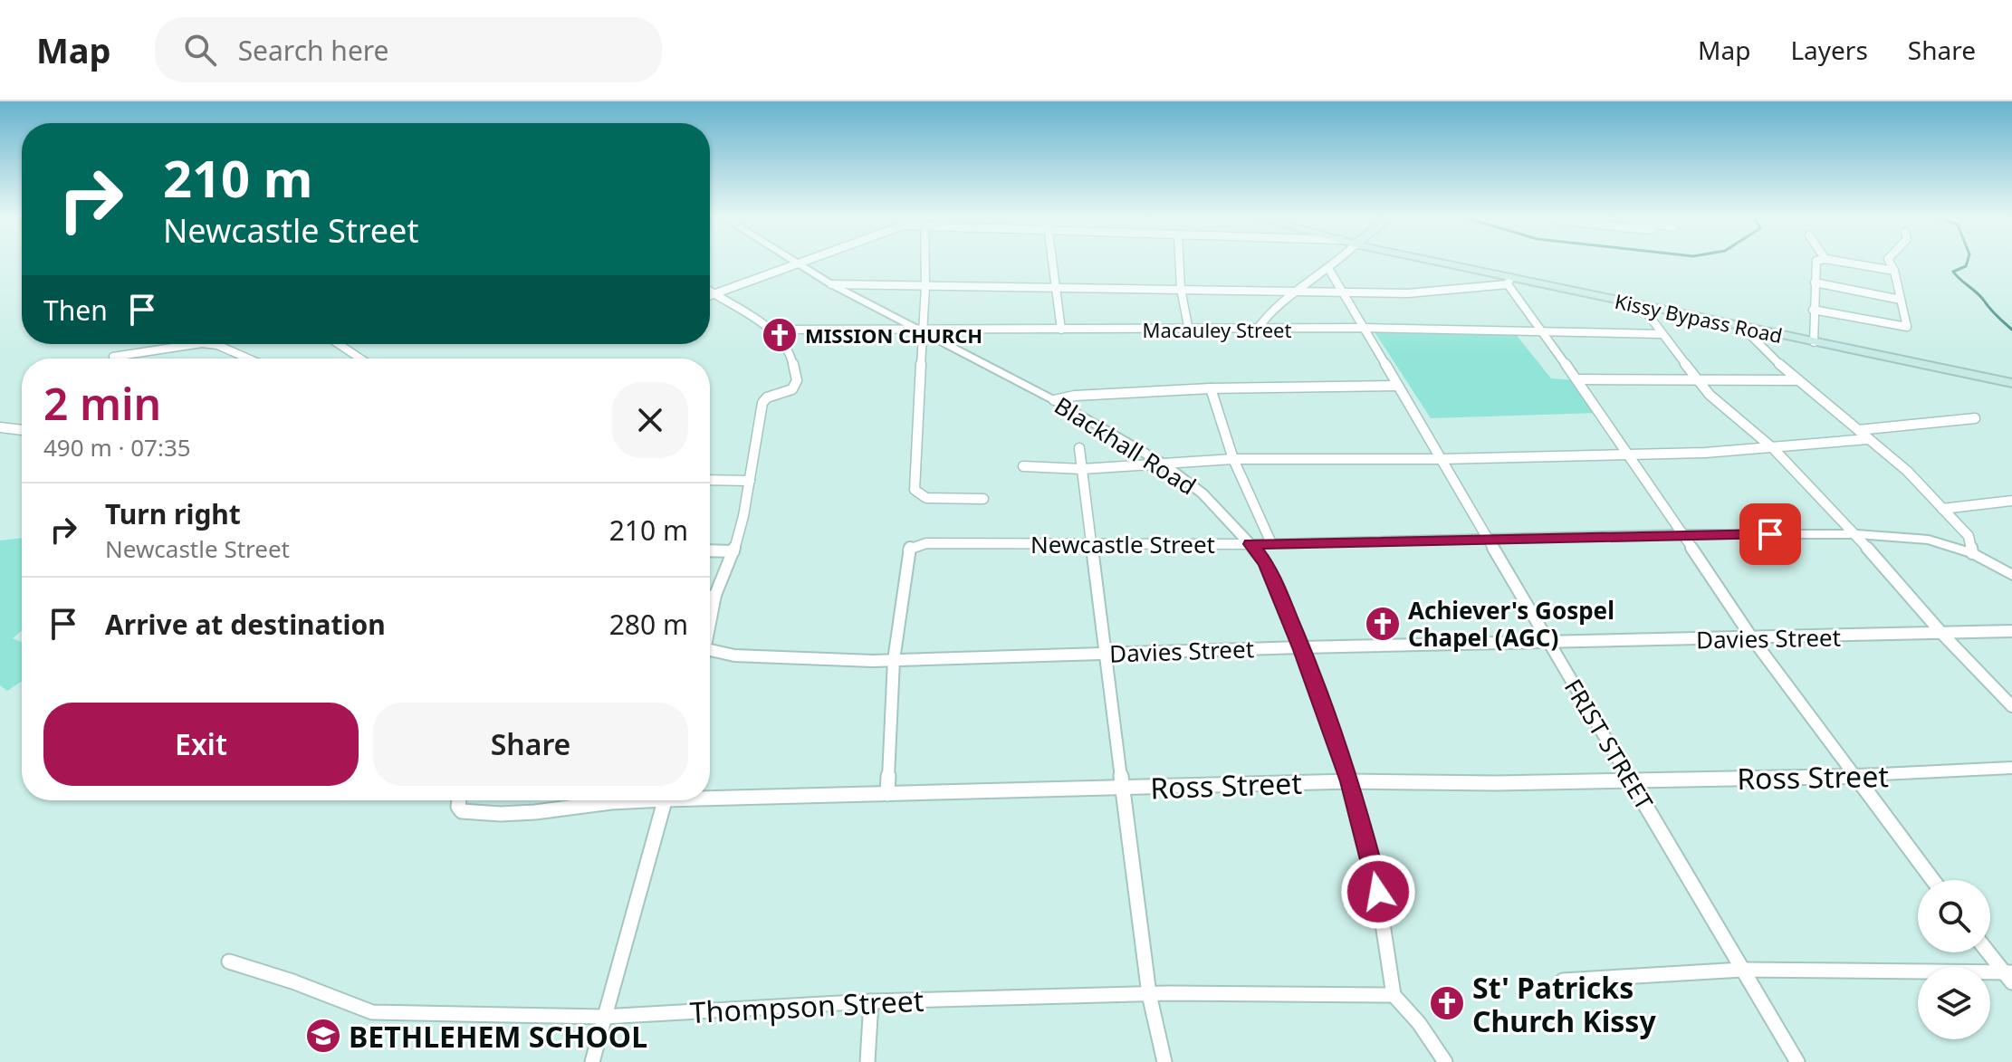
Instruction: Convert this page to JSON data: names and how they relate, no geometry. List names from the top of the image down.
{
  "streets": {
    "main road": ["Kissy Bypass Road"],
    "street": [
      "Macauley Street",
      "Blackhall Road",
      "Newcastle Street",
      "Davies Street",
      "FRIST STREET",
      "Ross Street",
      "Thompson Street"
    ]
  },
  "crossings": [
    ["Macauley Street", "Blackhall Road"],
    ["Macauley Street", "FRIST STREET"],
    ["Blackhall Road", "Newcastle Street"],
    ["Blackhall Road", "Davies Street"],
    ["Blackhall Road", "Ross Street"],
    ["Blackhall Road", "Thompson Street"],
    ["Newcastle Street", "Davies Street"],
    ["Newcastle Street", "FRIST STREET"],
    ["Newcastle Street", "Ross Street"],
    ["Davies Street", "FRIST STREET"],
    ["FRIST STREET", "Ross Street"]
  ],
  "places": {
    "church": ["MISSION CHURCH", "Achiever's Gospel Chapel (AGC)", "St' Patricks Church Kissy"],
    "school or university": ["BETHLEHEM SCHOOL"]
  },
  "page": {
    "header": "Map",
    "search": "Search here",
    "nav": ["Map", "Layers", "Share"],
    "turn": ["210 m", "Newcastle Street"],
    "then": "Then",
    "heading": ["2 min", "490 m · 07:35"],
    "list": [
      {
        "name": "Turn right",
        "note": "Newcastle Street",
        "value": "210 m"
      },
      {
        "name": "Arrive at destination",
        "value": "280 m"
      }
    ],
    "buttons": ["Exit", "Share"]
  }
}
